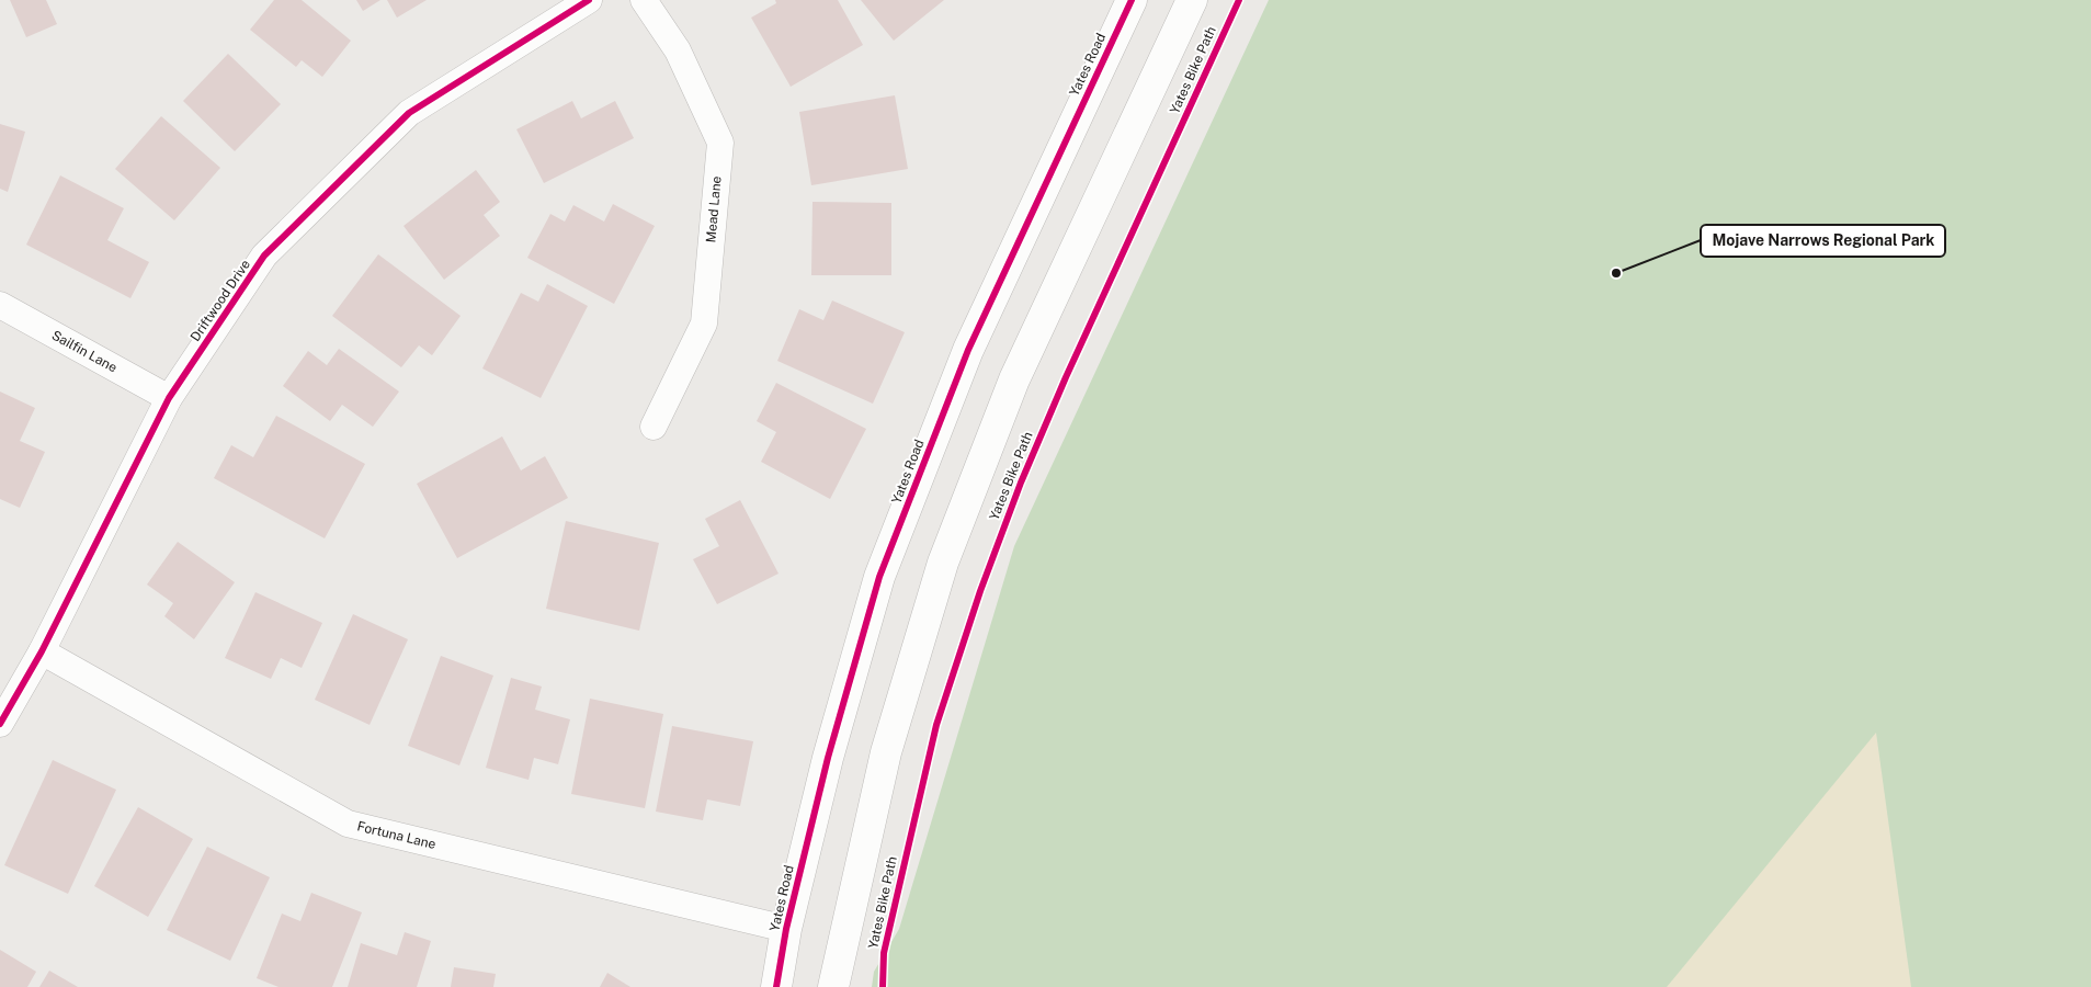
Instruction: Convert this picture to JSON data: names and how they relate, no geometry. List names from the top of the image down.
{
  "streets": {
    "main road": ["Yates Road"],
    "street": [
      "Mead Lane",
      "Driftwood Drive",
      "Sailfin Lane",
      "Fortuna Lane"
    ],
    "cycle path": ["Yates Bike Path"]
  },
  "crossings": [
    ["Yates Road", "Fortuna Lane"],
    ["Driftwood Drive", "Sailfin Lane"],
    ["Driftwood Drive", "Fortuna Lane"]
  ],
  "places": ["Mojave Narrows Regional Park"]
}
